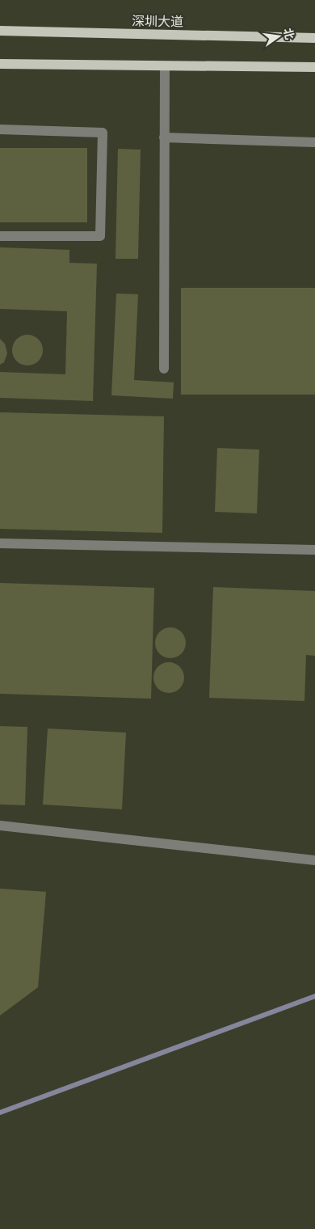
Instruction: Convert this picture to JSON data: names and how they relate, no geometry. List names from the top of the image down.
{
  "streets": {
    "main road": ["深圳大道"]
  },
  "north": "right"
}
